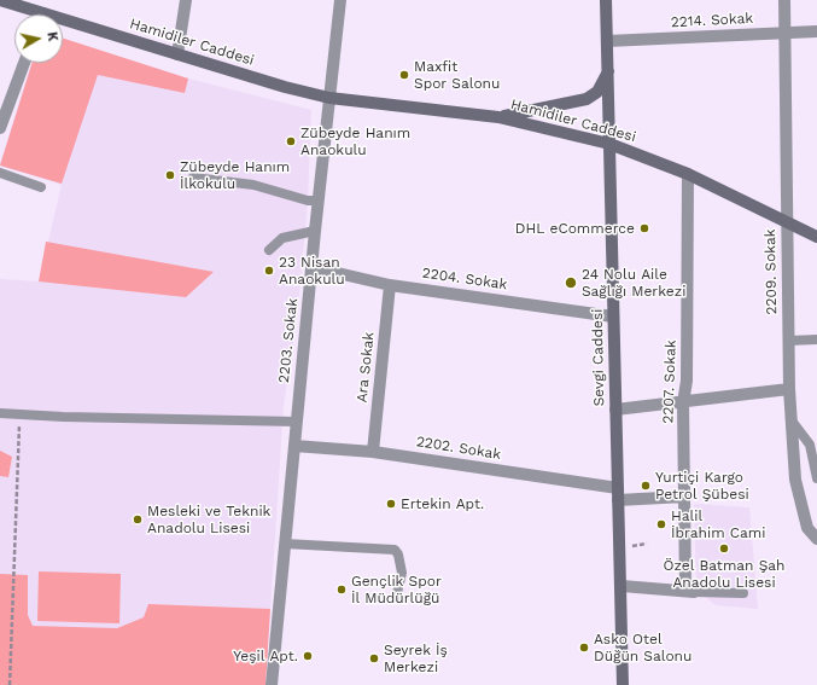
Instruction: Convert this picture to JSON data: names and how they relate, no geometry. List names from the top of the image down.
{
  "streets": {
    "main road": ["Hamidiler Caddesi", "Sevgi Caddesi"],
    "street": [
      "2214. Sokak",
      "2209. Sokak",
      "2204. Sokak",
      "2203. Sokak",
      "Ara Sokak",
      "2207. Sokak",
      "2202. Sokak"
    ]
  },
  "crossings": [
    ["2214. Sokak", "2209. Sokak"],
    ["2214. Sokak", "Sevgi Caddesi"],
    ["Hamidiler Caddesi", "2209. Sokak"],
    ["Hamidiler Caddesi", "2203. Sokak"],
    ["Hamidiler Caddesi", "Sevgi Caddesi"],
    ["Hamidiler Caddesi", "2207. Sokak"],
    ["2204. Sokak", "2203. Sokak"],
    ["2204. Sokak", "Sevgi Caddesi"],
    ["2204. Sokak", "Ara Sokak"],
    ["2203. Sokak", "2202. Sokak"],
    ["Sevgi Caddesi", "2202. Sokak"],
    ["Ara Sokak", "2202. Sokak"]
  ],
  "places": [
    "Maxfit Spor Salonu",
    "Zübeyde Hanım Anaokulu",
    "Zübeyde Hanım İlkokulu",
    "DHL eCommerce",
    "23 Nisan Anaokulu",
    "24 Nolu Aile Sağlığı Merkezi",
    "Yurtiçi Kargo Petrol Şübesi",
    "Ertekin Apt.",
    "Mesleki ve Teknik Anadolu Lisesi",
    "Halil İbrahim Cami",
    "Özel Batman Şah Anadolu Lisesi",
    "Gençlik Spor İl Müdürlüğü",
    "Asko Otel Düğün Salonu",
    "Yeşil Apt.",
    "Seyrek İş Merkezi"
  ],
  "north": "right"
}
